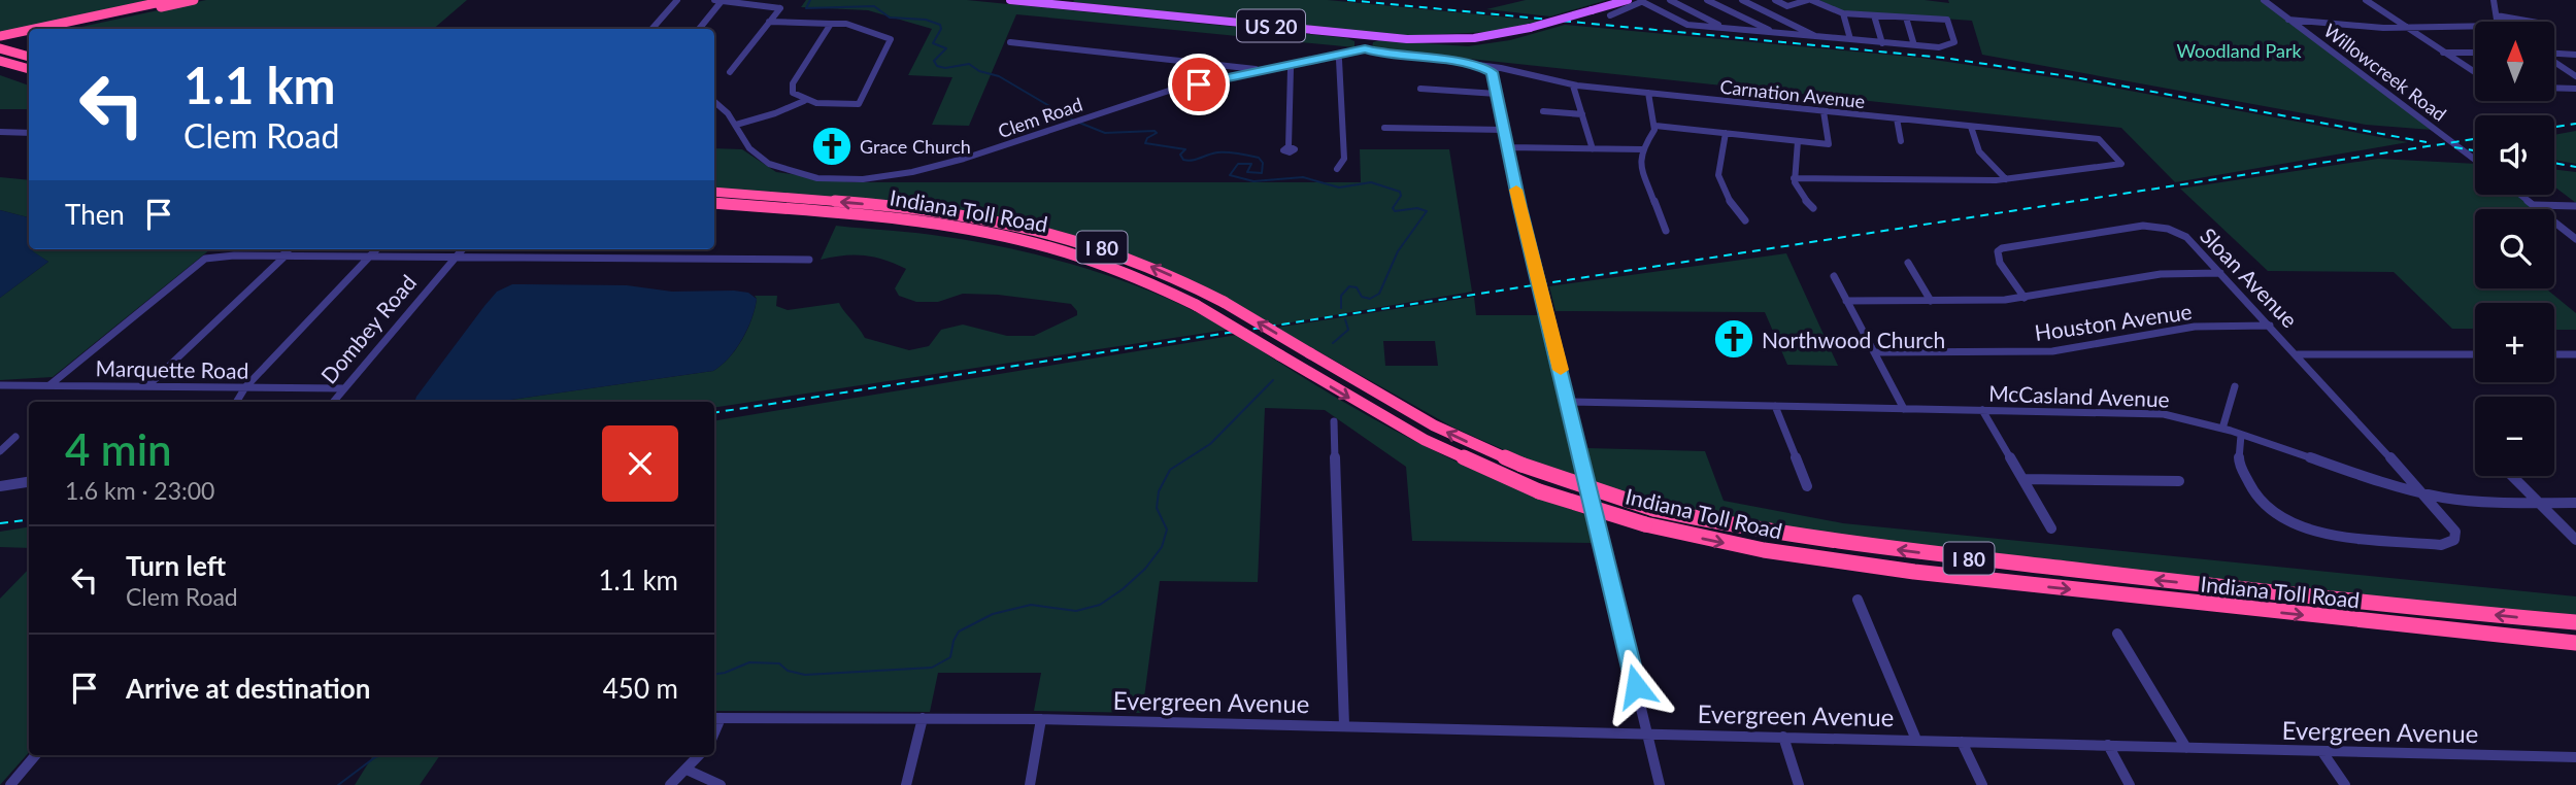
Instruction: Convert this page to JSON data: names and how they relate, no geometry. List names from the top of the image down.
{
  "streets": {
    "highway": ["Indiana Toll Road", "I 80"],
    "main road": ["US 20"],
    "street": [
      "Willowcreek Road",
      "Carnation Avenue",
      "Clem Road",
      "Sloan Avenue",
      "Houston Avenue",
      "Dombey Road",
      "Marquette Road",
      "McCasland Avenue",
      "Evergreen Avenue"
    ]
  },
  "crossings": [
    ["Carnation Avenue", "Clem Road"],
    ["Sloan Avenue", "Houston Avenue"],
    ["Sloan Avenue", "McCasland Avenue"],
    ["Dombey Road", "Marquette Road"]
  ],
  "parks": ["Woodland Park"],
  "places": {
    "church": ["Grace Church", "Northwood Church"]
  },
  "north": "top",
  "page": {
    "map_buttons": ["+", "−"],
    "turn": ["1.1 km", "Clem Road"],
    "then": "Then",
    "heading": ["4 min", "1.6 km · 23:00"],
    "list": [
      {
        "name": "Turn left",
        "note": "Clem Road",
        "value": "1.1 km"
      },
      {
        "name": "Arrive at destination",
        "value": "450 m"
      }
    ]
  }
}
